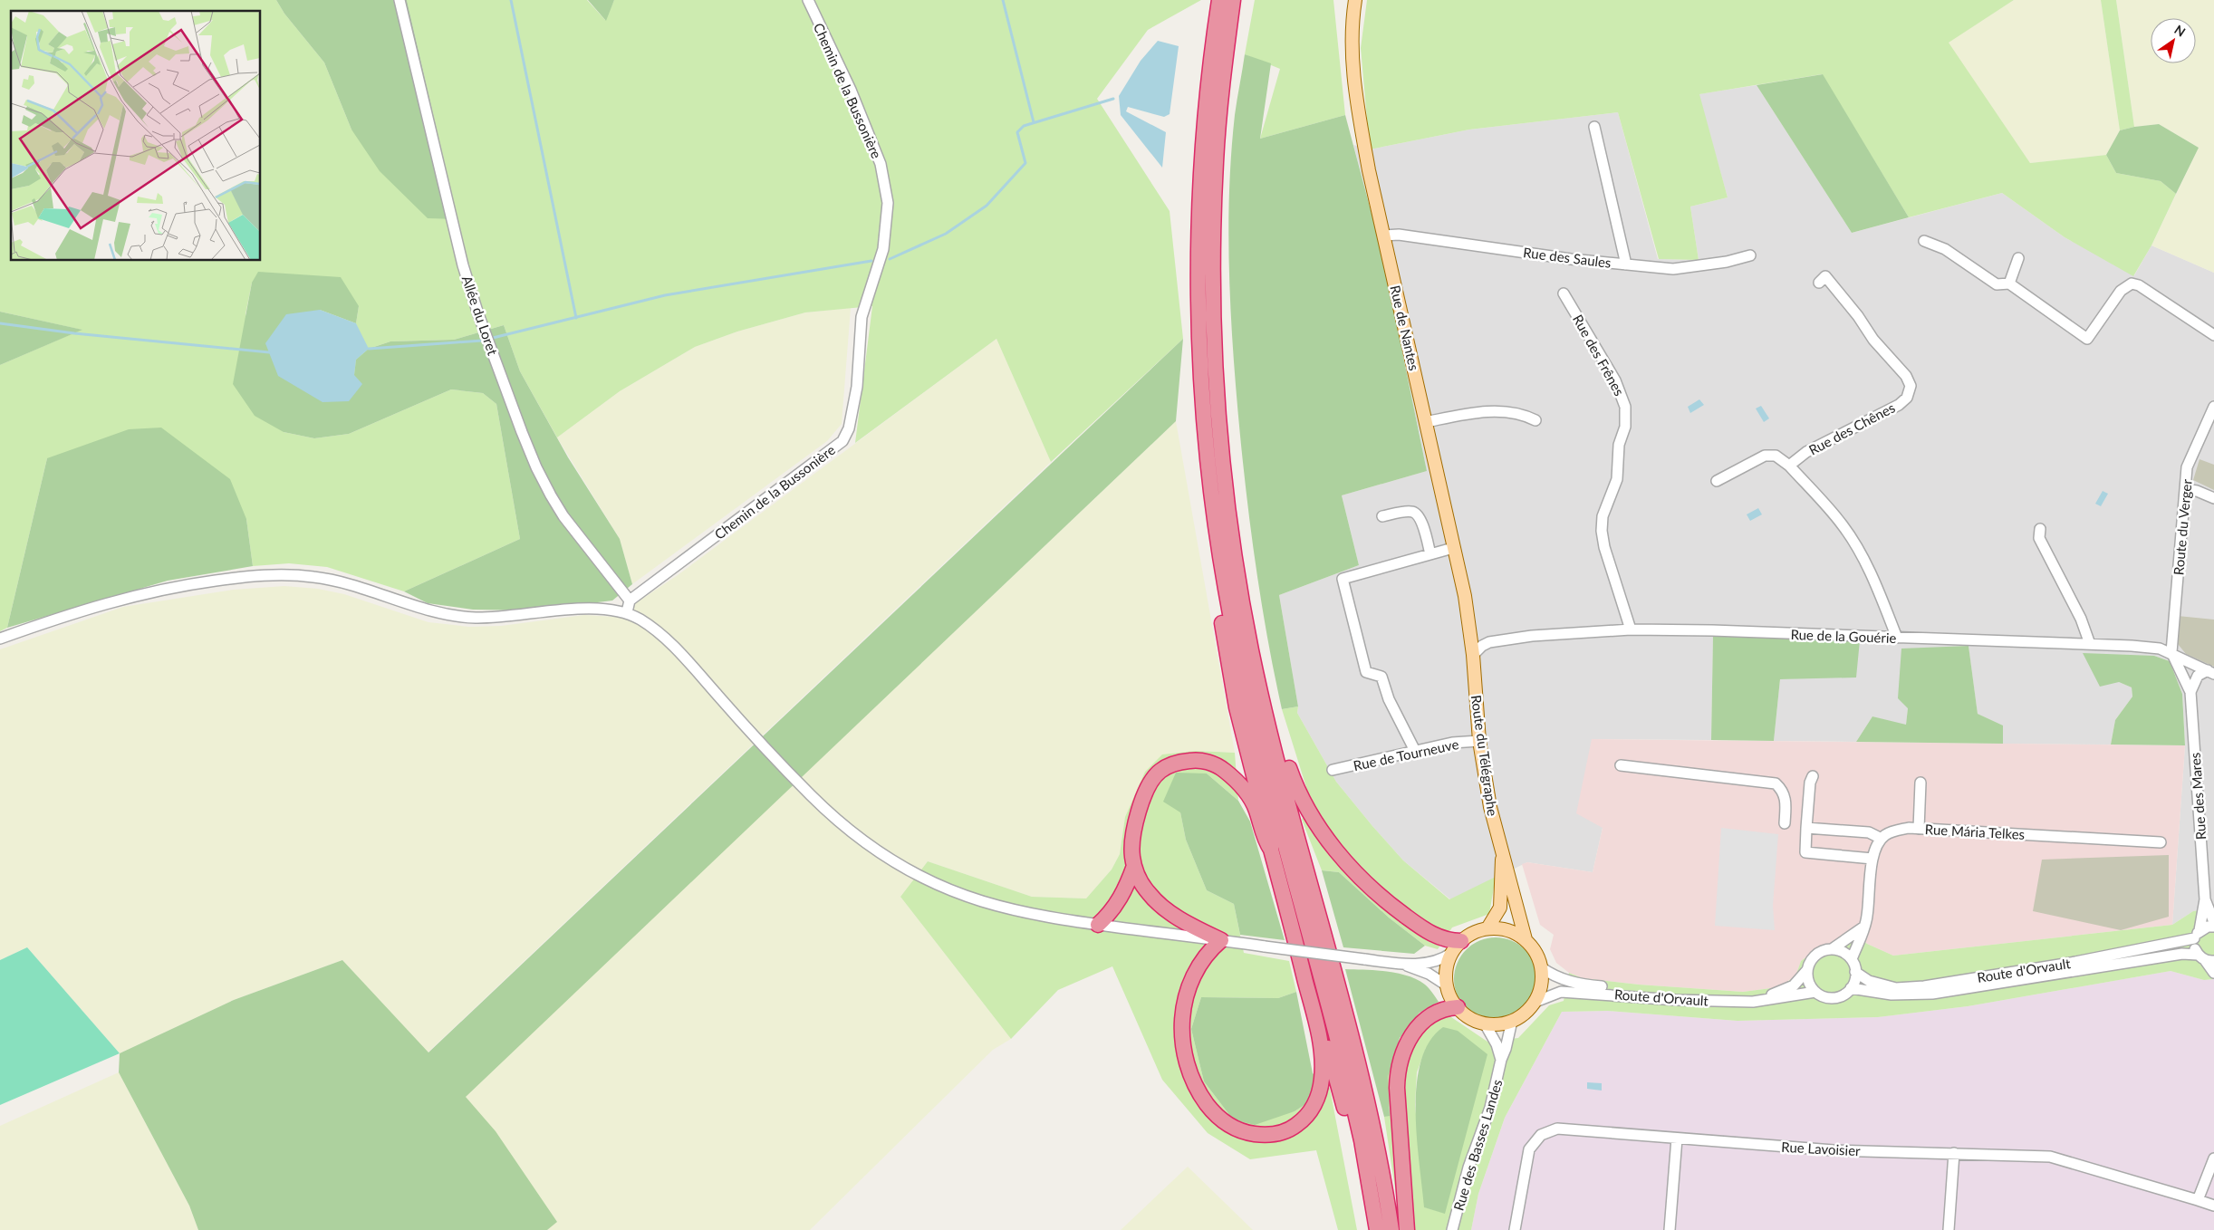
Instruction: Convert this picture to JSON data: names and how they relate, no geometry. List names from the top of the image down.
{
  "streets": {
    "main road": ["Rue de Nantes", "Route du Télégraphe"],
    "street": [
      "Chemin de la Bussonière",
      "Rue des Saules",
      "Allée du Loret",
      "Rue des Frênes",
      "Rue des Chênes",
      "Route du Verger",
      "Rue de la Gouérie",
      "Rue de Tourneuve",
      "Rue des Mares",
      "Rue Mária Telkes",
      "Route d'Orvault",
      "Rue des Basses Landes",
      "Rue Lavoisier"
    ]
  },
  "crossings": [
    ["Chemin de la Bussonière", "Allée du Loret"],
    ["Rue des Saules", "Rue de Nantes"],
    ["Rue de Nantes", "Rue de la Gouérie"],
    ["Rue de Nantes", "Route du Télégraphe"],
    ["Rue des Frênes", "Rue de la Gouérie"],
    ["Route du Verger", "Rue de la Gouérie"],
    ["Route du Verger", "Rue des Mares"],
    ["Rue de la Gouérie", "Route du Télégraphe"],
    ["Rue de la Gouérie", "Rue des Mares"],
    ["Rue de Tourneuve", "Route du Télégraphe"],
    ["Route du Télégraphe", "Route d'Orvault"],
    ["Route du Télégraphe", "Rue des Basses Landes"],
    ["Rue des Mares", "Route d'Orvault"],
    ["Route d'Orvault", "Rue des Basses Landes"]
  ],
  "north": "top right"
}
